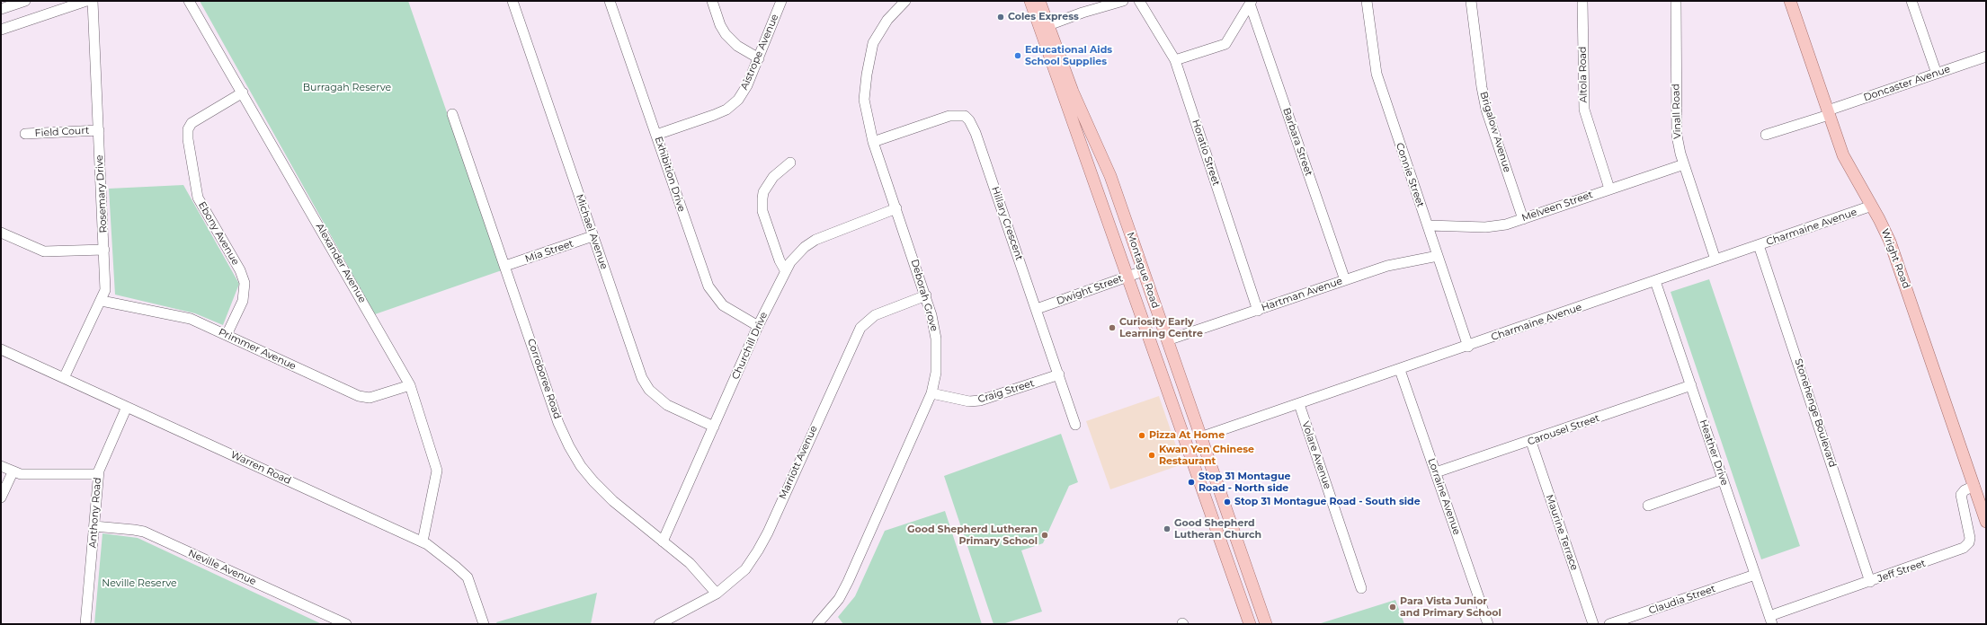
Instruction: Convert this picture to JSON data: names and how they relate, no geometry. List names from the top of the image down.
{
  "streets": {
    "main road": ["Wright Road", "Montague Road"],
    "street": [
      "Aistrope Avenue",
      "Altola Road",
      "Doncaster Avenue",
      "Vinall Road",
      "Field Court",
      "Brigalow Avenue",
      "Barbara Street",
      "Horatio Street",
      "Exhibition Drive",
      "Connie Street",
      "Rosemary Drive",
      "Melveen Street",
      "Hillary Crescent",
      "Charmaine Avenue",
      "Michael Avenue",
      "Ebony Avenue",
      "Mia Street",
      "Alexander Avenue",
      "Dwight Street",
      "Hartman Avenue",
      "Deborah Grove",
      "Churchill Drive",
      "Primmer Avenue",
      "Corroboree Road",
      "Craig Street",
      "Stonehenge Boulevard",
      "Carousel Street",
      "Heather Drive",
      "Volare Avenue",
      "Marriott Avenue",
      "Warren Road",
      "Lorraine Avenue",
      "Anthony Road",
      "Maurine Terrace",
      "Neville Avenue",
      "Jeff Street",
      "Claudia Street"
    ]
  },
  "crossings": [
    ["Aistrope Avenue", "Exhibition Drive"],
    ["Altola Road", "Melveen Street"],
    ["Doncaster Avenue", "Wright Road"],
    ["Vinall Road", "Melveen Street"],
    ["Vinall Road", "Charmaine Avenue"],
    ["Field Court", "Rosemary Drive"],
    ["Brigalow Avenue", "Melveen Street"],
    ["Barbara Street", "Hartman Avenue"],
    ["Horatio Street", "Hartman Avenue"],
    ["Exhibition Drive", "Churchill Drive"],
    ["Connie Street", "Melveen Street"],
    ["Connie Street", "Charmaine Avenue"],
    ["Connie Street", "Hartman Avenue"],
    ["Rosemary Drive", "Primmer Avenue"],
    ["Rosemary Drive", "Warren Road"],
    ["Hillary Crescent", "Dwight Street"],
    ["Hillary Crescent", "Deborah Grove"],
    ["Hillary Crescent", "Craig Street"],
    ["Charmaine Avenue", "Wright Road"],
    ["Charmaine Avenue", "Montague Road"],
    ["Charmaine Avenue", "Stonehenge Boulevard"],
    ["Charmaine Avenue", "Heather Drive"],
    ["Charmaine Avenue", "Volare Avenue"],
    ["Charmaine Avenue", "Lorraine Avenue"],
    ["Michael Avenue", "Mia Street"],
    ["Michael Avenue", "Churchill Drive"],
    ["Ebony Avenue", "Alexander Avenue"],
    ["Ebony Avenue", "Primmer Avenue"],
    ["Mia Street", "Corroboree Road"],
    ["Wright Road", "Jeff Street"],
    ["Alexander Avenue", "Primmer Avenue"],
    ["Alexander Avenue", "Warren Road"],
    ["Montague Road", "Dwight Street"],
    ["Montague Road", "Hartman Avenue"],
    ["Deborah Grove", "Churchill Drive"],
    ["Deborah Grove", "Craig Street"],
    ["Deborah Grove", "Marriott Avenue"],
    ["Churchill Drive", "Corroboree Road"],
    ["Corroboree Road", "Marriott Avenue"],
    ["Stonehenge Boulevard", "Jeff Street"],
    ["Carousel Street", "Heather Drive"],
    ["Carousel Street", "Lorraine Avenue"],
    ["Carousel Street", "Maurine Terrace"],
    ["Heather Drive", "Jeff Street"],
    ["Heather Drive", "Claudia Street"],
    ["Warren Road", "Anthony Road"],
    ["Anthony Road", "Neville Avenue"]
  ],
  "parks": ["Burragah Reserve", "Neville Reserve"],
  "places": [
    "Coles Express",
    "Educational Aids School Supplies",
    "Curiosity Early Learning Centre",
    "Pizza At Home",
    "Kwan Yen Chinese Restaurant",
    "Stop 31 Montague Road - North side",
    "Stop 31 Montague Road - South side",
    "Good Shepherd Lutheran Church",
    "Good Shepherd Lutheran Primary School",
    "Para Vista Junior and Primary School"
  ]
}
